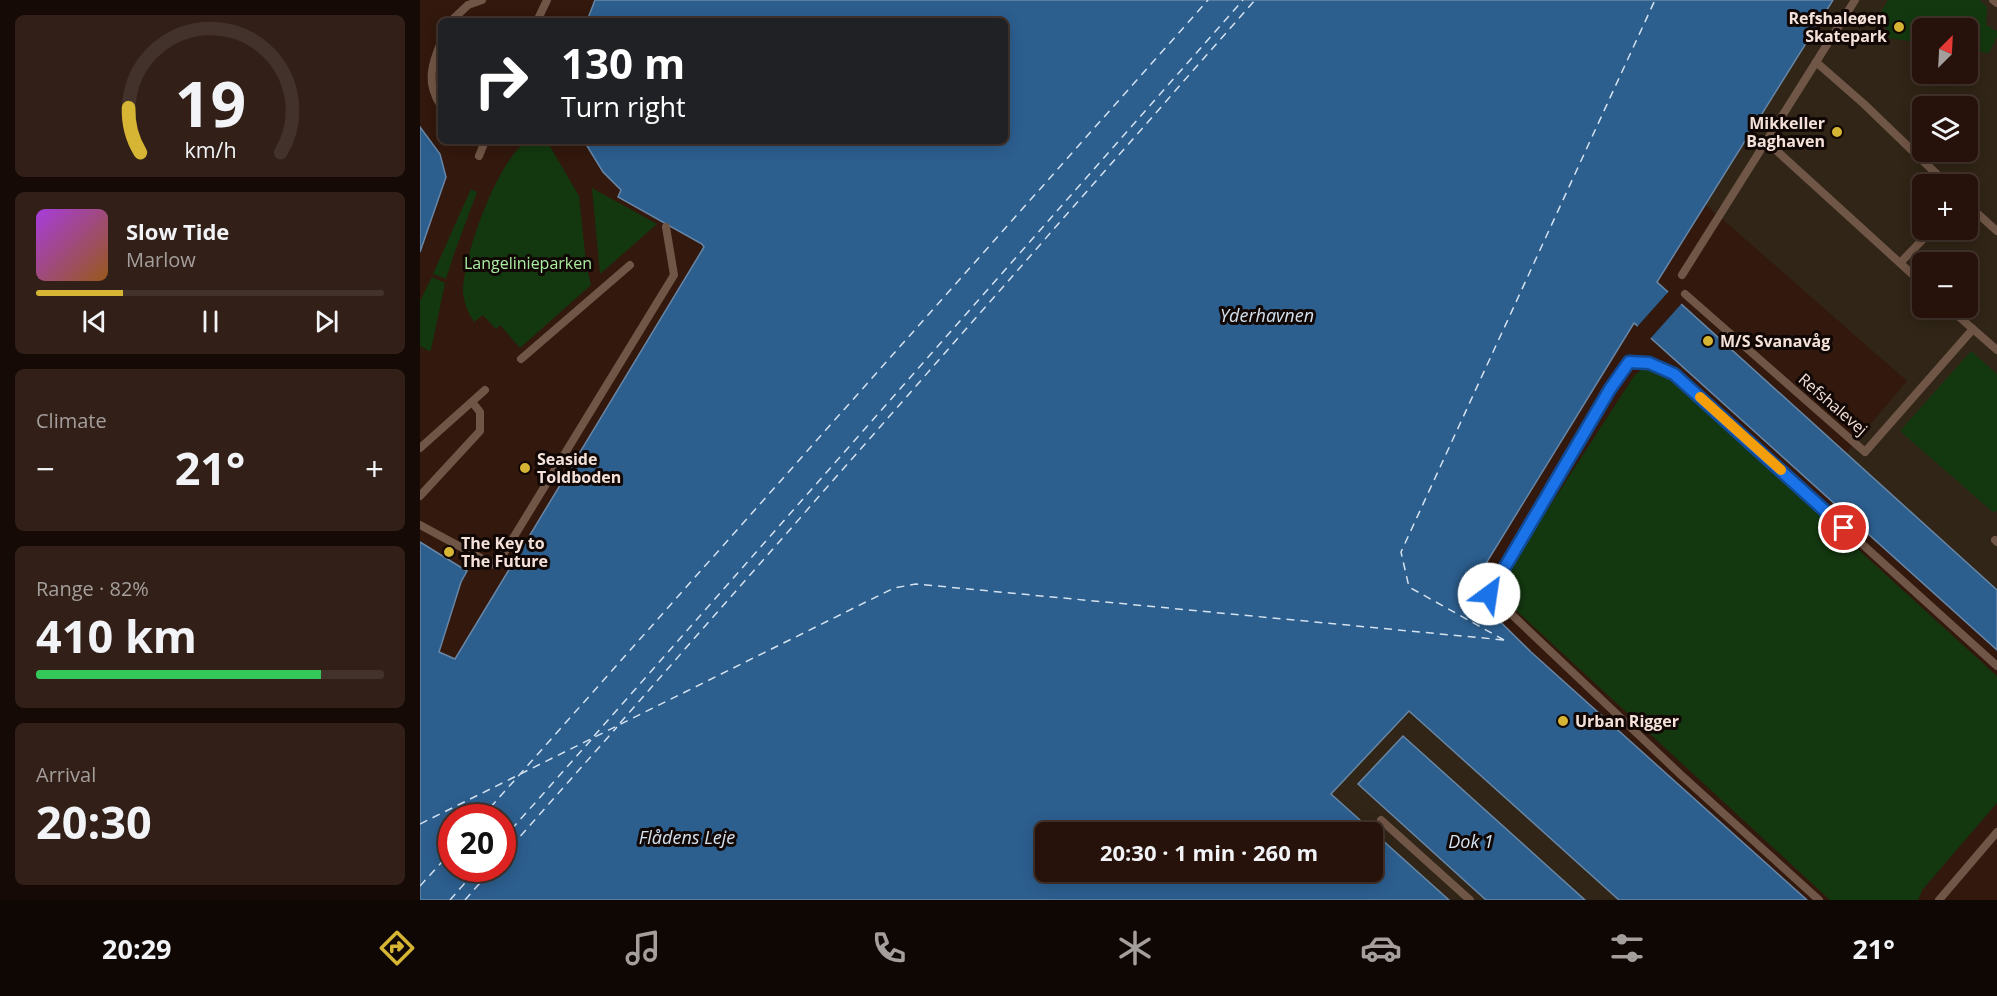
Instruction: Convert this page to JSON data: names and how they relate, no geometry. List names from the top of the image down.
{
  "streets": {
    "lane": ["Refshalevej"]
  },
  "water": ["Yderhavnen", "Flådens Leje", "Dok 1"],
  "parks": ["Langelinieparken"],
  "places": [
    "Refshaleøen Skatepark",
    "Mikkeller Baghaven",
    "M/S Svanavåg",
    "Seaside Toldboden",
    "The Key to The Future",
    "Urban Rigger"
  ],
  "north": "top right",
  "page": {
    "map_buttons": ["+", "−"],
    "turn": ["130 m", "Turn right"],
    "song": ["Slow Tide", "Marlow"],
    "tile": [
      "Climate",
      ["Range · 82%", "410 km"],
      ["Arrival", "20:30"]
    ],
    "heat": ["−", "21°", "+"],
    "limit": "20",
    "trip": "20:30 · 1 min · 260 m",
    "tabs": ["20:29", "21°"],
    "gauge": ["19", "km/h"]
  }
}
